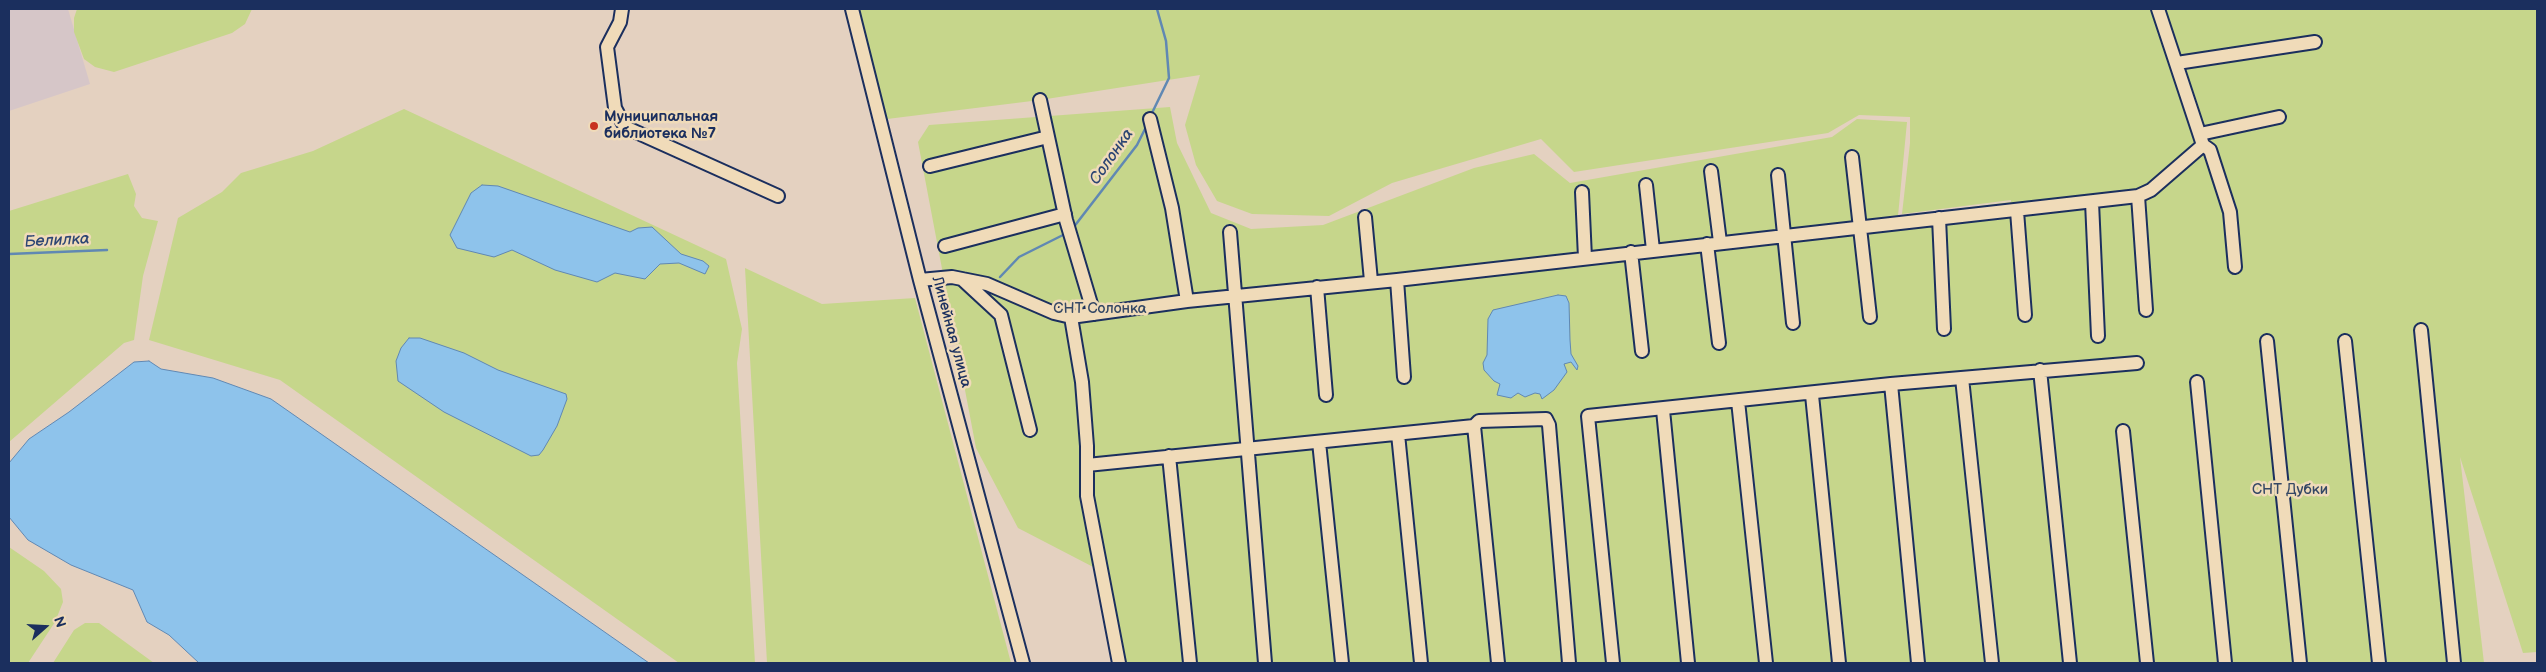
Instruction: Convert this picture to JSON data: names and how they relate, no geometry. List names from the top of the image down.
{
  "streets": {
    "street": ["Линейная улица"]
  },
  "water": ["Солонка", "Белилка"],
  "parks": ["СНТ Солонка", "СНТ Дубки"],
  "places": ["Муниципальная библиотека №7"],
  "north": "right"
}
